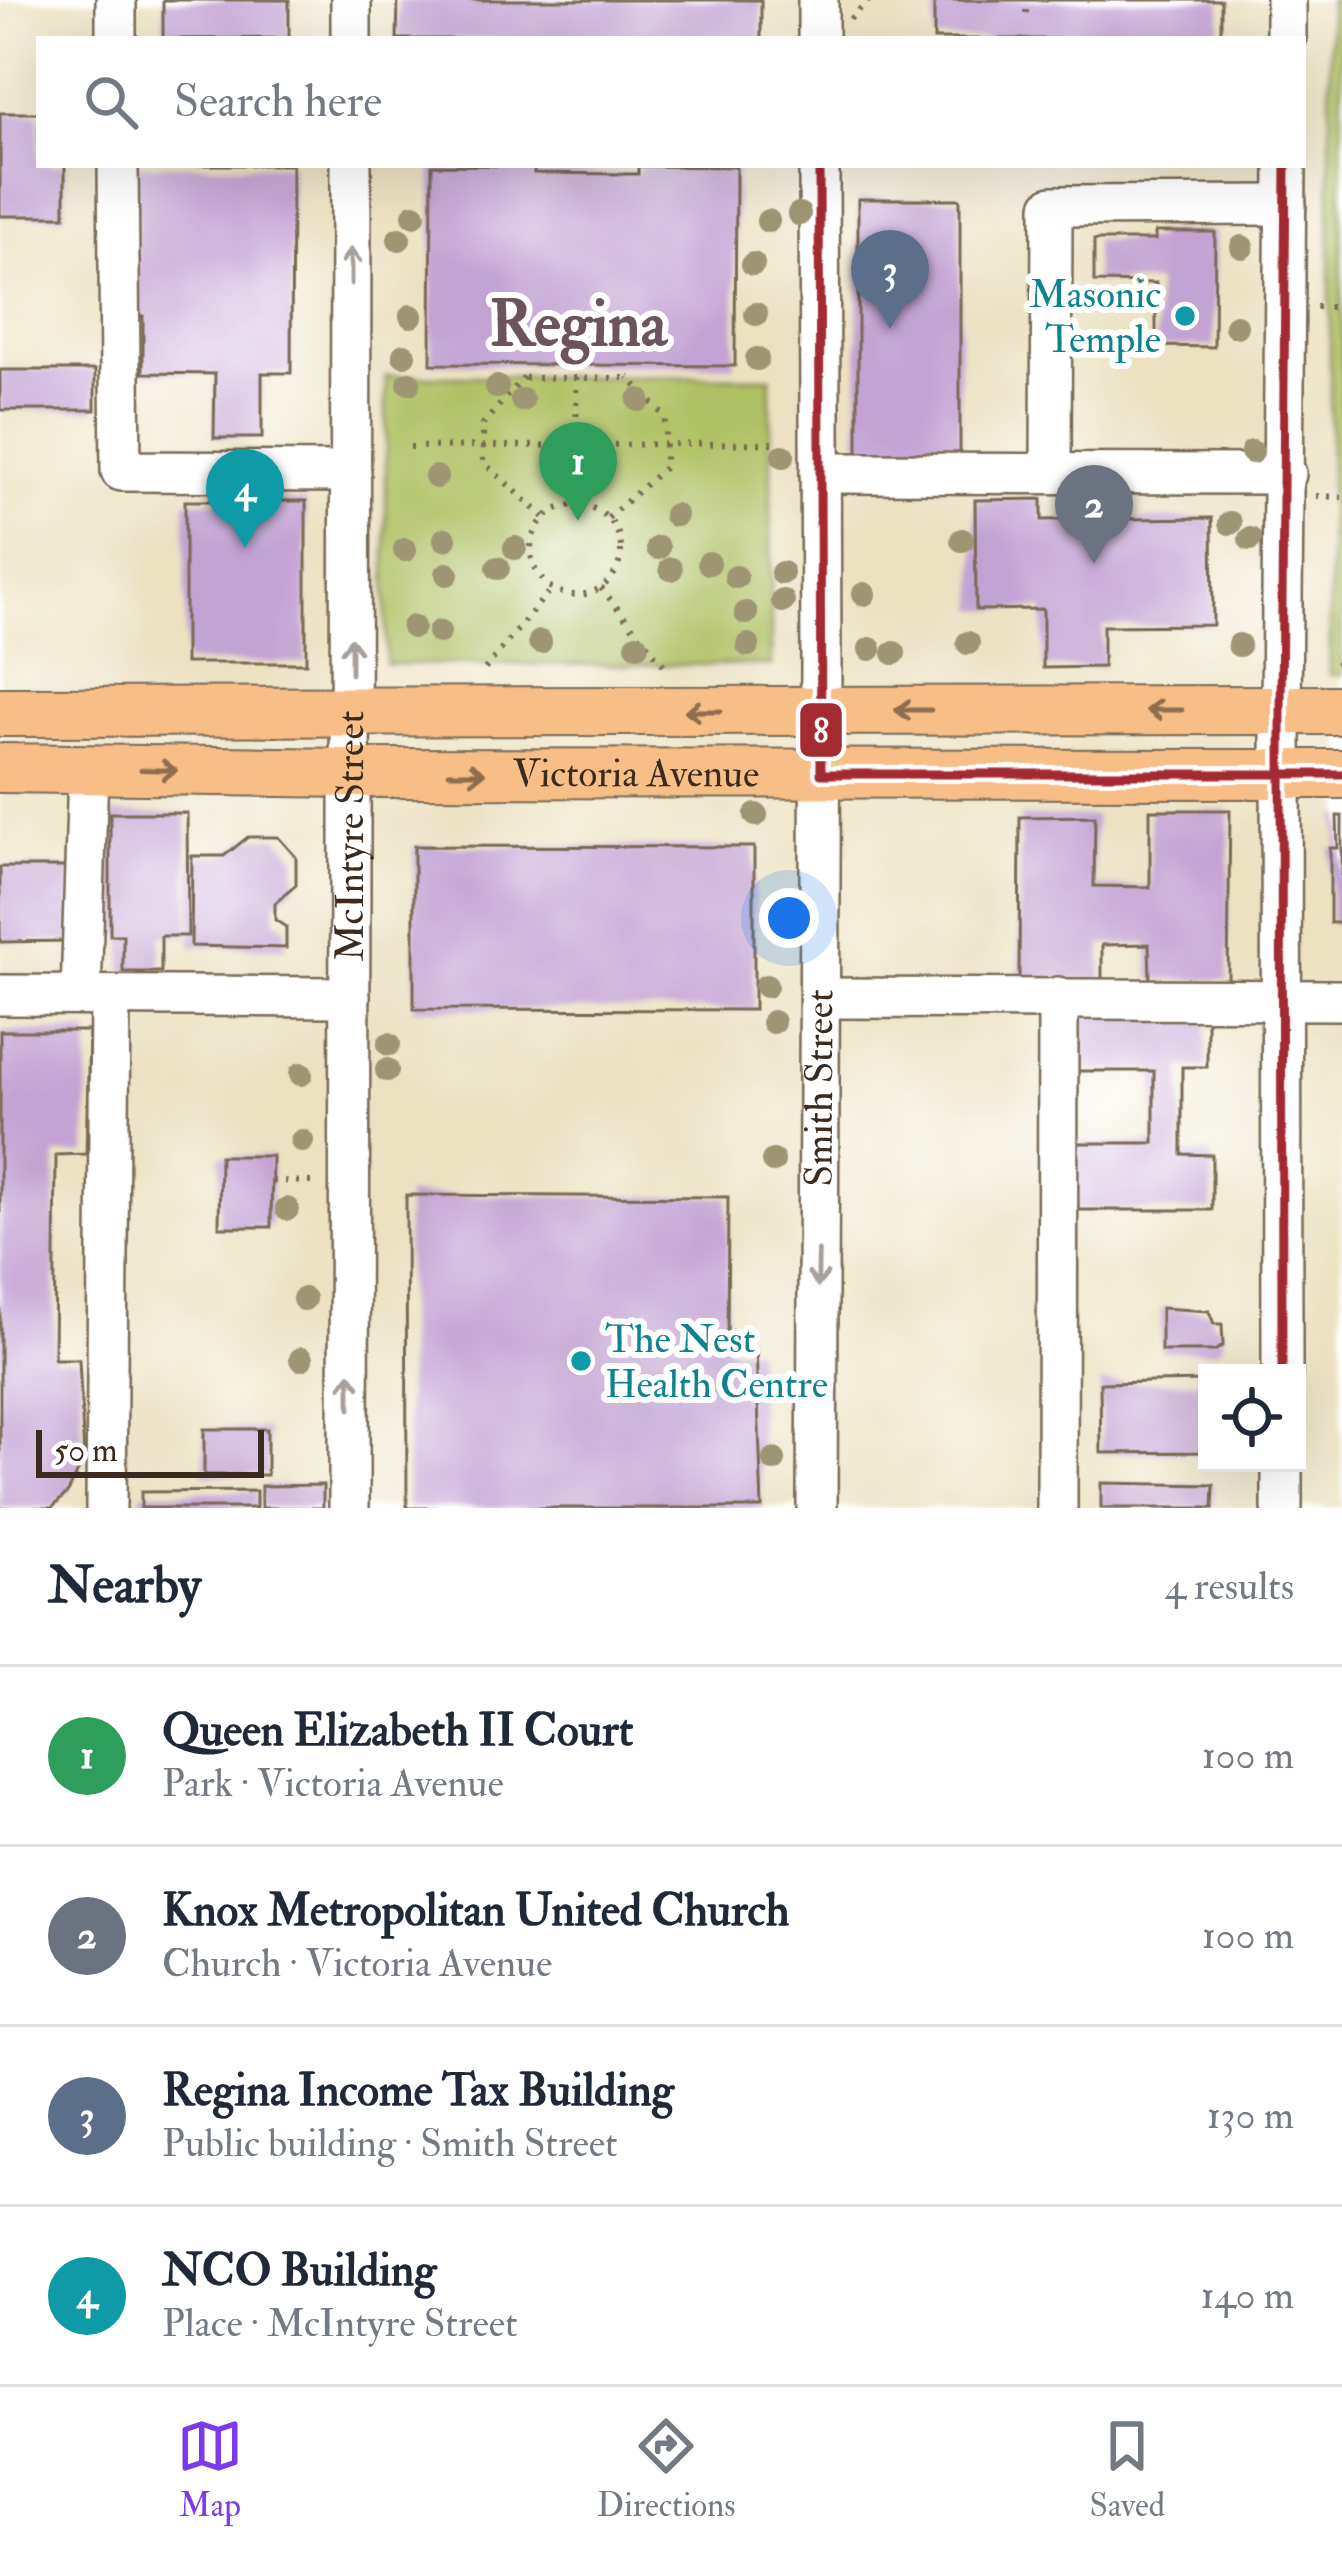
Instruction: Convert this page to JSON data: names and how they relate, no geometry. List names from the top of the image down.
{
  "streets": {
    "main road": ["Victoria Avenue"],
    "street": ["McIntyre Street", "Smith Street"]
  },
  "crossings": [
    ["Victoria Avenue", "McIntyre Street"],
    ["Victoria Avenue", "Smith Street"]
  ],
  "districts": ["Regina"],
  "places": ["Masonic Temple", "The Nest Health Centre"],
  "lines": ["transit line 8"],
  "scale_bar": "50 m",
  "page": {
    "search": "Search here",
    "pins": [
      "3",
      "1",
      "4",
      "2"
    ],
    "scale": "50 m",
    "heading": ["Nearby", "4 results"],
    "list": [
      {
        "mark": "1",
        "name": "Queen Elizabeth II Court",
        "note": "Park · Victoria Avenue",
        "value": "100 m"
      },
      {
        "mark": "2",
        "name": "Knox Metropolitan United Church",
        "note": "Church · Victoria Avenue",
        "value": "100 m"
      },
      {
        "mark": "3",
        "name": "Regina Income Tax Building",
        "note": "Public building · Smith Street",
        "value": "130 m"
      },
      {
        "mark": "4",
        "name": "NCO Building",
        "note": "Place · McIntyre Street",
        "value": "140 m"
      }
    ],
    "nav": ["Map", "Directions", "Saved"]
  }
}
